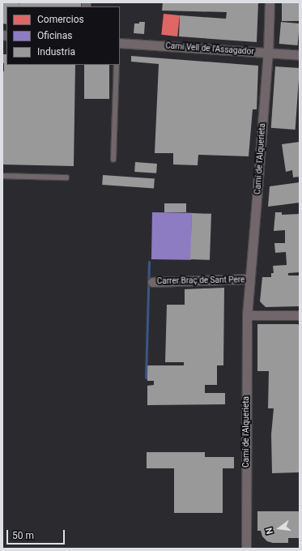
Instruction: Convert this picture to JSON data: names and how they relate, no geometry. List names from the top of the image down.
{
  "streets": {
    "street": ["Camí Vell de l'Assagador", "Camí de l'Alquerieta", "Carrer Braç de Sant Pere"]
  },
  "crossings": [
    ["Camí Vell de l'Assagador", "Camí de l'Alquerieta"],
    ["Camí de l'Alquerieta", "Carrer Braç de Sant Pere"]
  ],
  "legend": ["Comercios", "Oficinas", "Industria"],
  "scale_bar": "50 m",
  "north": "left"
}
